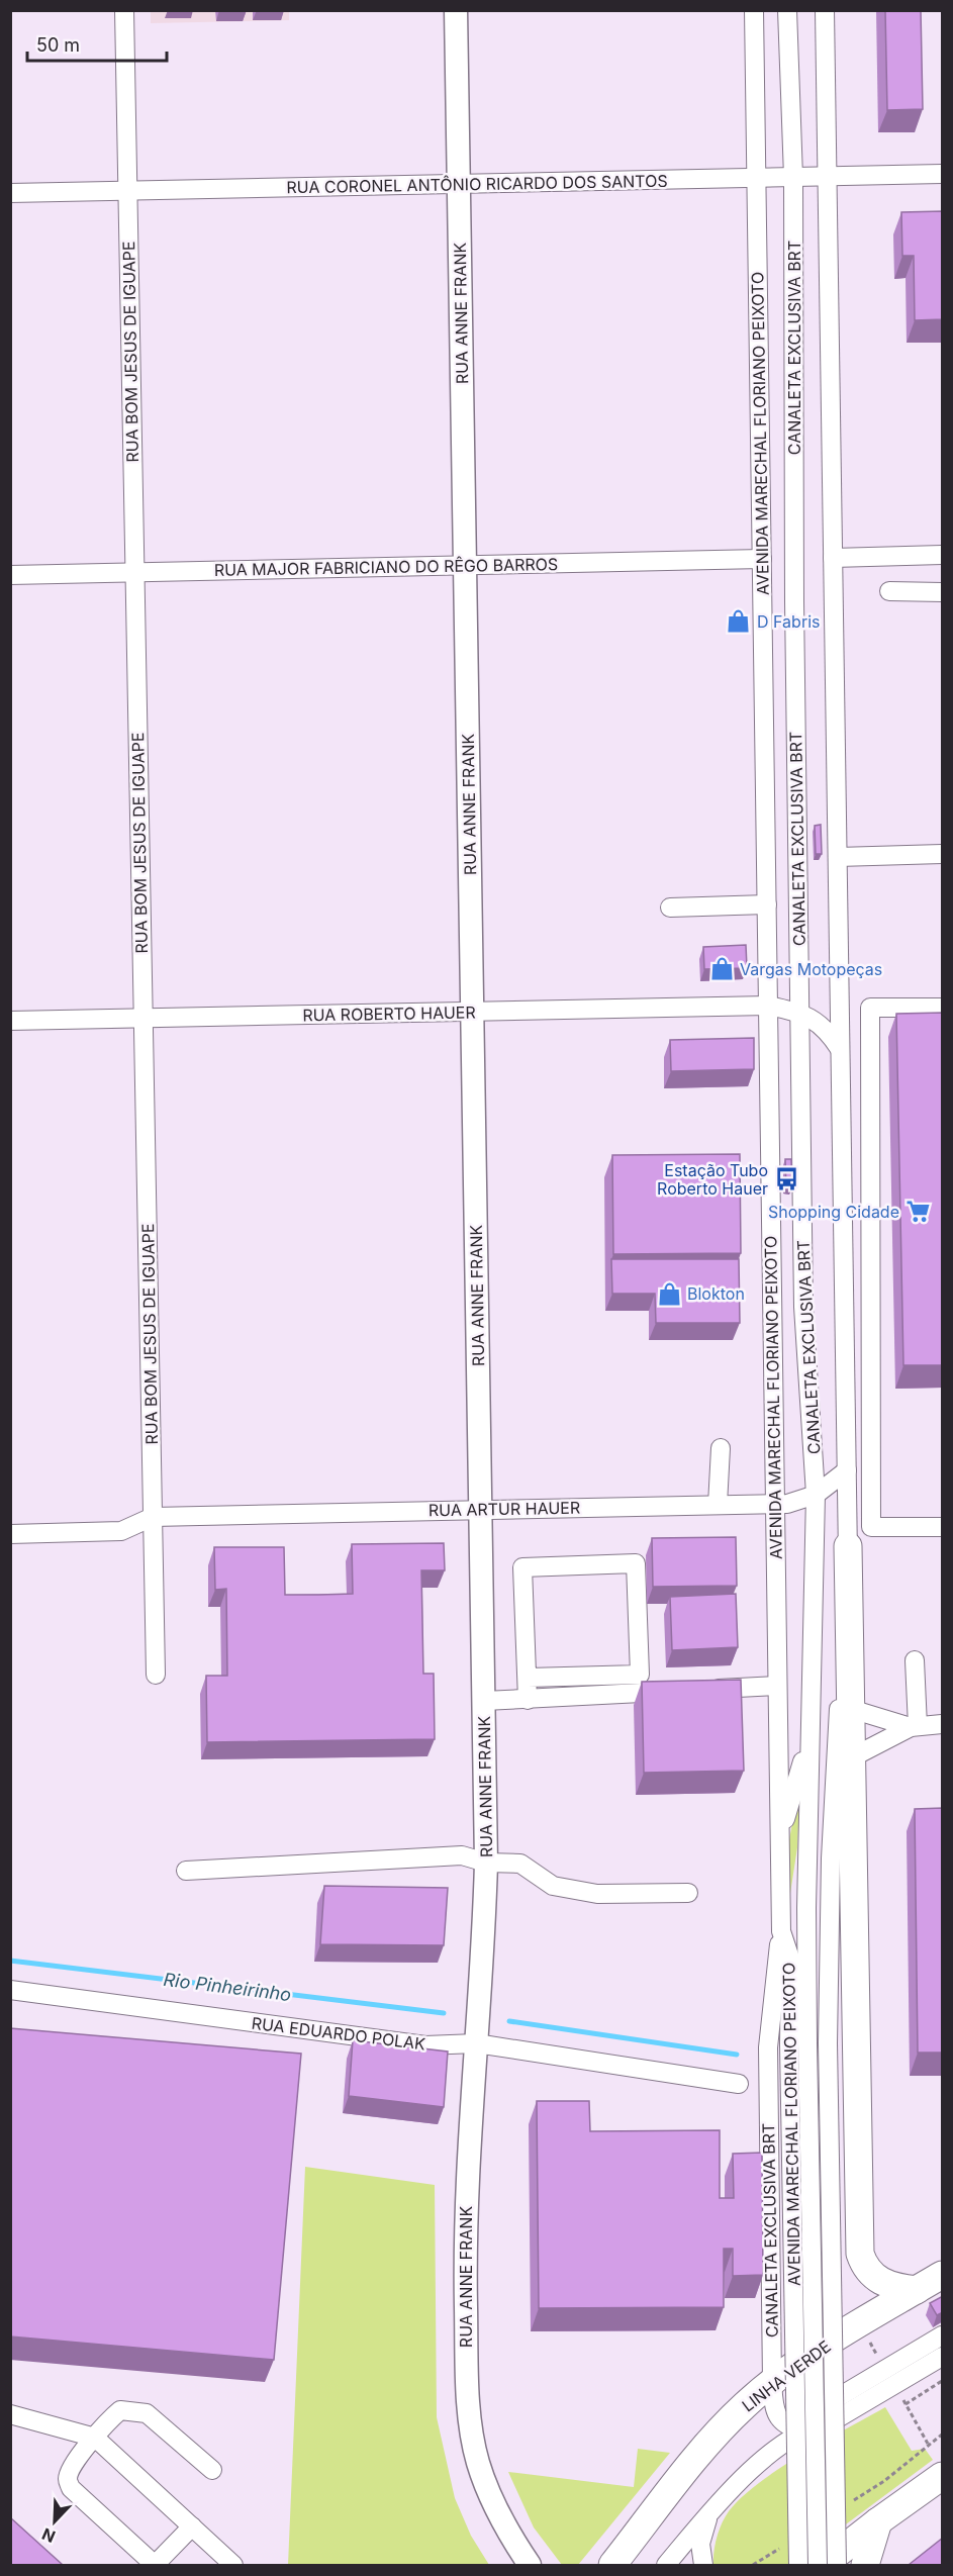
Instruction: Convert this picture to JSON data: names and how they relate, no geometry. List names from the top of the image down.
{
  "streets": {
    "highway": ["LINHA VERDE"],
    "main road": ["RUA ANNE FRANK"],
    "street": [
      "RUA CORONEL ANTÔNIO RICARDO DOS SANTOS",
      "CANALETA EXCLUSIVA BRT",
      "RUA BOM JESUS DE IGUAPE",
      "AVENIDA MARECHAL FLORIANO PEIXOTO",
      "RUA MAJOR FABRICIANO DO RÊGO BARROS",
      "RUA ROBERTO HAUER",
      "RUA ARTUR HAUER",
      "RUA EDUARDO POLAK"
    ]
  },
  "crossings": [
    ["RUA CORONEL ANTÔNIO RICARDO DOS SANTOS", "RUA ANNE FRANK"],
    ["RUA CORONEL ANTÔNIO RICARDO DOS SANTOS", "CANALETA EXCLUSIVA BRT"],
    ["RUA CORONEL ANTÔNIO RICARDO DOS SANTOS", "RUA BOM JESUS DE IGUAPE"],
    ["RUA CORONEL ANTÔNIO RICARDO DOS SANTOS", "AVENIDA MARECHAL FLORIANO PEIXOTO"],
    ["RUA ANNE FRANK", "RUA MAJOR FABRICIANO DO RÊGO BARROS"],
    ["RUA ANNE FRANK", "RUA ROBERTO HAUER"],
    ["RUA ANNE FRANK", "RUA ARTUR HAUER"],
    ["RUA ANNE FRANK", "RUA EDUARDO POLAK"],
    ["CANALETA EXCLUSIVA BRT", "AVENIDA MARECHAL FLORIANO PEIXOTO"],
    ["CANALETA EXCLUSIVA BRT", "RUA ROBERTO HAUER"],
    ["CANALETA EXCLUSIVA BRT", "RUA ARTUR HAUER"],
    ["CANALETA EXCLUSIVA BRT", "LINHA VERDE"],
    ["RUA BOM JESUS DE IGUAPE", "RUA MAJOR FABRICIANO DO RÊGO BARROS"],
    ["RUA BOM JESUS DE IGUAPE", "RUA ROBERTO HAUER"],
    ["RUA BOM JESUS DE IGUAPE", "RUA ARTUR HAUER"],
    ["AVENIDA MARECHAL FLORIANO PEIXOTO", "RUA MAJOR FABRICIANO DO RÊGO BARROS"],
    ["AVENIDA MARECHAL FLORIANO PEIXOTO", "RUA ROBERTO HAUER"],
    ["AVENIDA MARECHAL FLORIANO PEIXOTO", "RUA ARTUR HAUER"]
  ],
  "water": ["Rio Pinheirinho"],
  "places": {
    "shop": ["D Fabris", "Vargas Motopeças", "Blokton"],
    "bus stop": ["Estação Tubo Roberto Hauer"],
    "supermarket": ["Shopping Cidade"]
  },
  "scale_bar": "50 m",
  "north": "bottom left"
}
